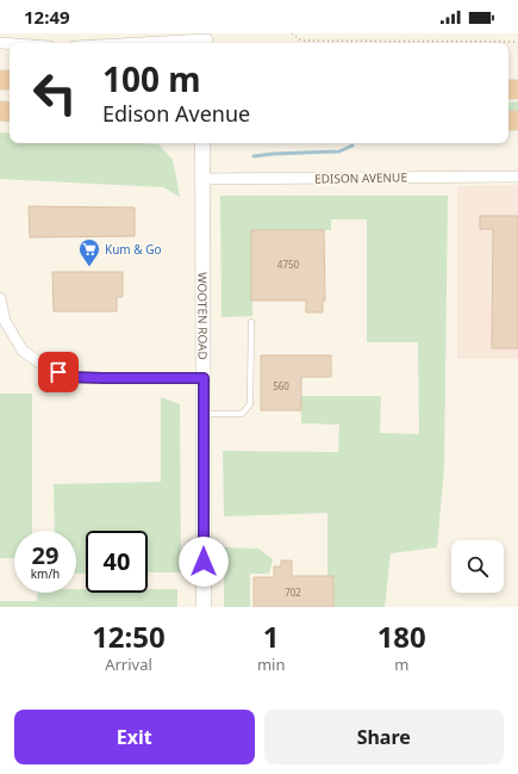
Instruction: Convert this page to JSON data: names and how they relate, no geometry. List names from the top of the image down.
{
  "streets": {
    "street": ["EDISON AVENUE", "WOOTEN ROAD"]
  },
  "crossings": [
    ["EDISON AVENUE", "WOOTEN ROAD"]
  ],
  "places": {
    "supermarket": ["Kum & Go"]
  },
  "house_numbers": ["4750", "560", "702"],
  "page": {
    "status": "12:49",
    "turn": ["100 m", "Edison Avenue"],
    "speed": "29 km/h",
    "limit": "40",
    "eta": [
      "12:50",
      "Arrival",
      "1",
      "min",
      "180",
      "m"
    ],
    "buttons": ["Exit", "Share"]
  }
}
